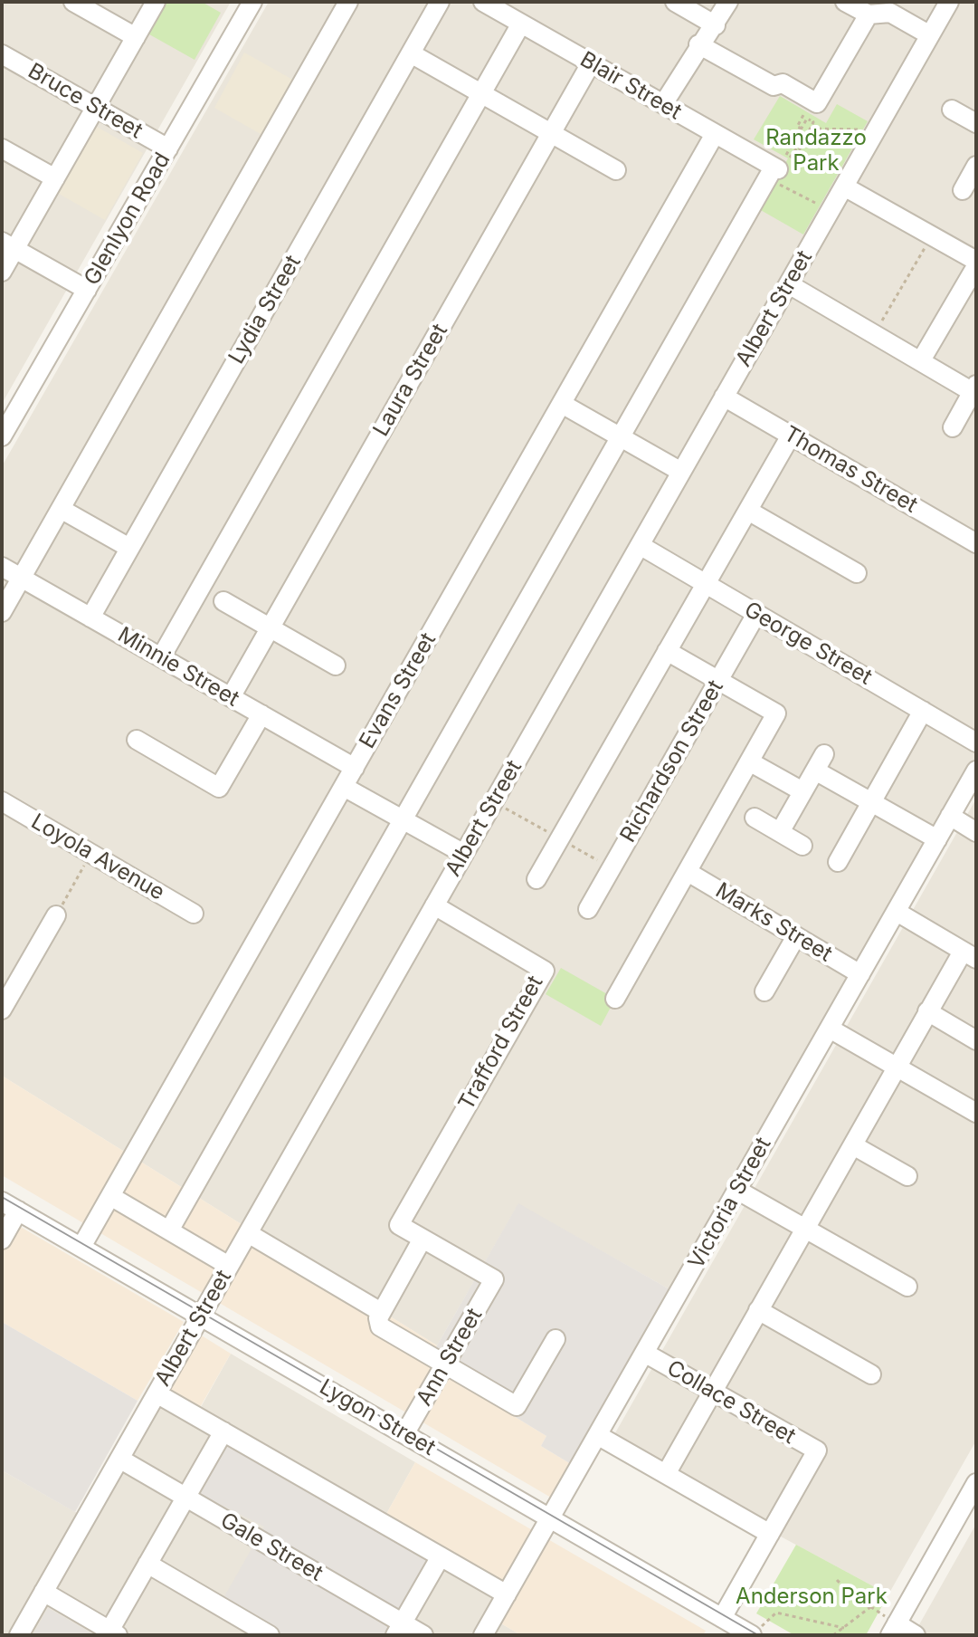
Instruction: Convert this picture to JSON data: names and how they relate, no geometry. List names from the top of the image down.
{
  "streets": {
    "street": [
      "Blair Street",
      "Bruce Street",
      "Glenlyon Road",
      "Albert Street",
      "Lydia Street",
      "Laura Street",
      "Thomas Street",
      "George Street",
      "Minnie Street",
      "Evans Street",
      "Richardson Street",
      "Loyola Avenue",
      "Marks Street",
      "Trafford Street",
      "Victoria Street",
      "Ann Street",
      "Collace Street",
      "Lygon Street",
      "Gale Street"
    ]
  },
  "crossings": [
    ["Blair Street", "Laura Street"],
    ["Blair Street", "Evans Street"],
    ["Bruce Street", "Glenlyon Road"],
    ["Albert Street", "Thomas Street"],
    ["Albert Street", "George Street"],
    ["Albert Street", "Trafford Street"],
    ["Albert Street", "Lygon Street"],
    ["Albert Street", "Gale Street"],
    ["Lydia Street", "Minnie Street"],
    ["Laura Street", "Minnie Street"],
    ["George Street", "Richardson Street"],
    ["Minnie Street", "Evans Street"],
    ["Evans Street", "Lygon Street"],
    ["Marks Street", "Victoria Street"],
    ["Trafford Street", "Ann Street"],
    ["Victoria Street", "Collace Street"],
    ["Victoria Street", "Lygon Street"],
    ["Ann Street", "Lygon Street"]
  ],
  "parks": ["Randazzo Park", "Anderson Park"]
}
